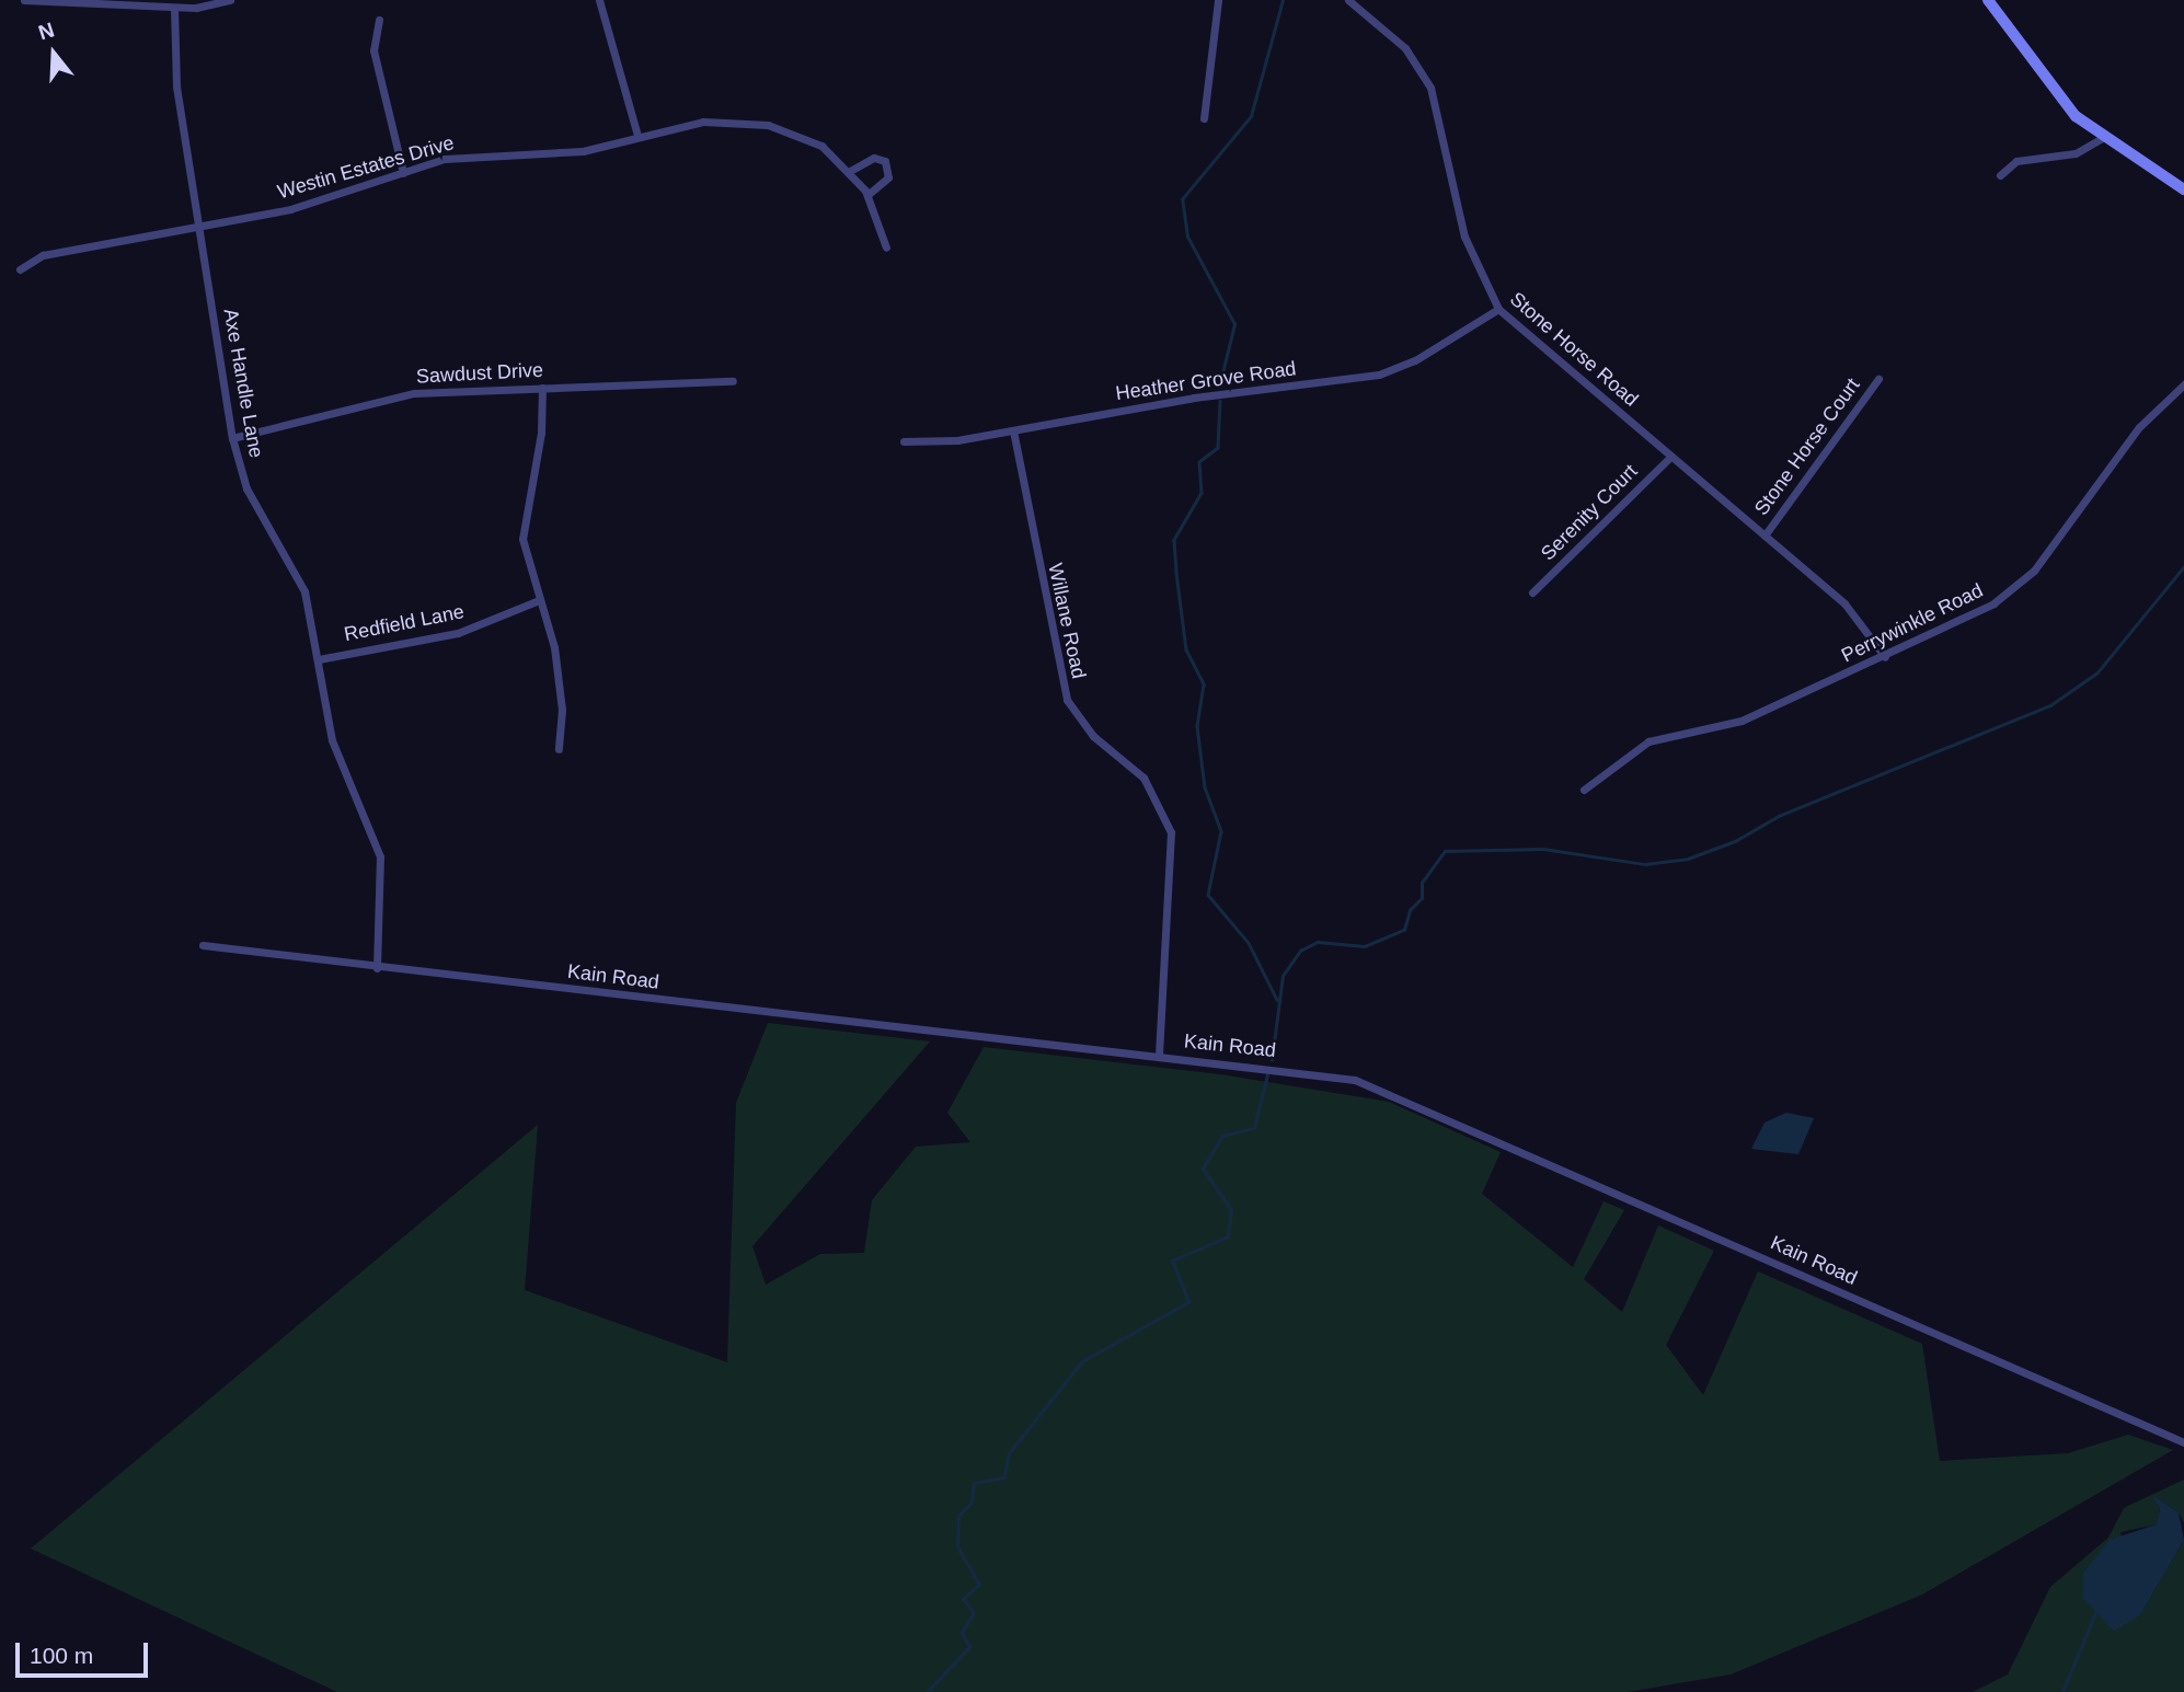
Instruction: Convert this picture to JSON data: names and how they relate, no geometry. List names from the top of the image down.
{
  "streets": {
    "street": [
      "Westin Estates Drive",
      "Stone Horse Road",
      "Sawdust Drive",
      "Heather Grove Road",
      "Axe Handle Lane",
      "Stone Horse Court",
      "Serenity Court",
      "Willane Road",
      "Redfield Lane",
      "Perrywinkle Road",
      "Kain Road"
    ]
  },
  "crossings": [
    ["Westin Estates Drive", "Axe Handle Lane"],
    ["Stone Horse Road", "Heather Grove Road"],
    ["Stone Horse Road", "Stone Horse Court"],
    ["Stone Horse Road", "Serenity Court"],
    ["Stone Horse Road", "Perrywinkle Road"],
    ["Sawdust Drive", "Axe Handle Lane"],
    ["Heather Grove Road", "Willane Road"],
    ["Axe Handle Lane", "Redfield Lane"],
    ["Axe Handle Lane", "Kain Road"],
    ["Willane Road", "Kain Road"]
  ],
  "scale_bar": "100 m",
  "north": "top"
}
